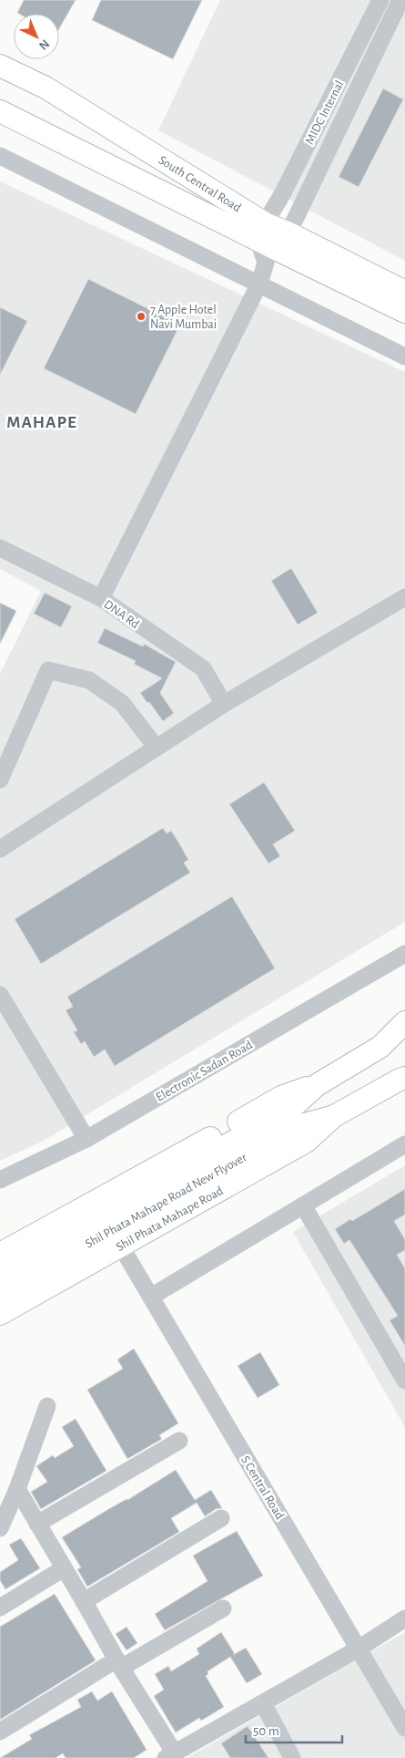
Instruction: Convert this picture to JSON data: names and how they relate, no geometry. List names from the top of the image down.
{
  "streets": {
    "main road": ["South Central Road", "Shil Phata Mahape Road New Flyover", "Shil Phata Mahape Road"],
    "street": [
      "MIDC Internal",
      "DNA Rd",
      "Electronic Sadan Road",
      "S Central Road"
    ]
  },
  "crossings": [
    ["MIDC Internal", "South Central Road"],
    ["Shil Phata Mahape Road New Flyover", "Shil Phata Mahape Road"],
    ["Shil Phata Mahape Road", "S Central Road"]
  ],
  "districts": ["MAHAPE"],
  "places": ["7 Apple Hotel Navi Mumbai"],
  "scale_bar": "50 m",
  "north": "bottom right"
}
